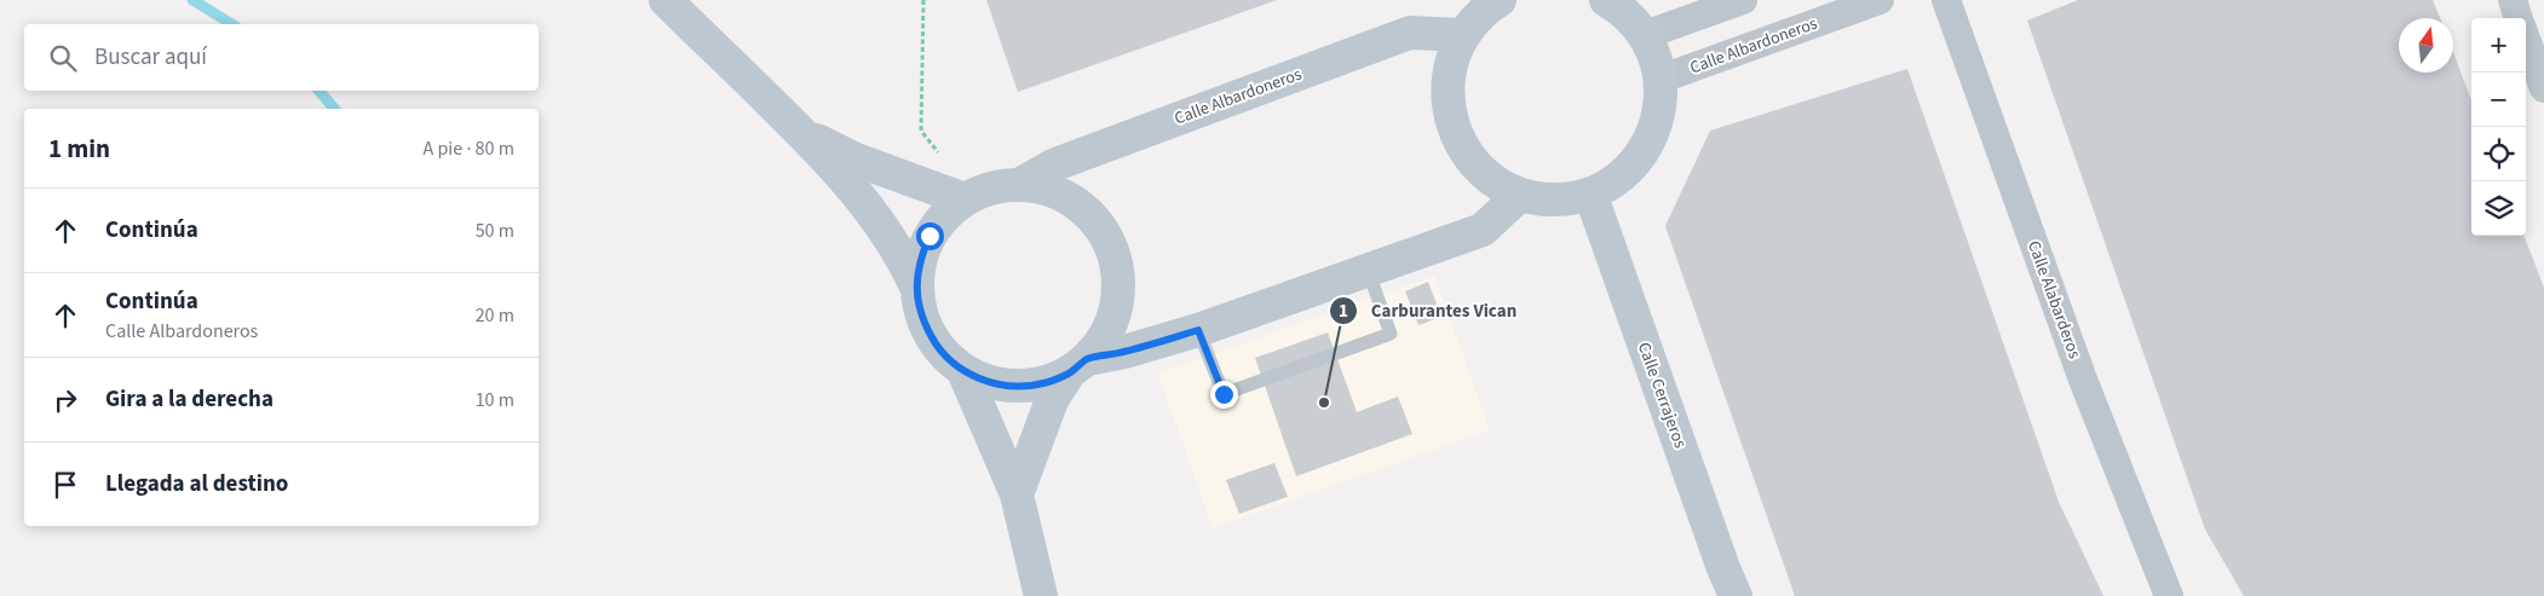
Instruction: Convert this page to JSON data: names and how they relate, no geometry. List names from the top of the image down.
{
  "streets": {
    "street": ["Calle Albardoneros", "Calle Alabarderos", "Calle Cerrajeros"]
  },
  "places": ["Carburantes Vican"],
  "north": "top",
  "page": {
    "map_buttons": ["+", "−"],
    "search": "Buscar aquí",
    "heading": ["1 min", "A pie · 80 m"],
    "list": [
      ["Continúa", "50 m"],
      ["Continúa", "Calle Albardoneros", "20 m"],
      ["Gira a la derecha", "10 m"],
      "Llegada al destino"
    ]
  }
}
